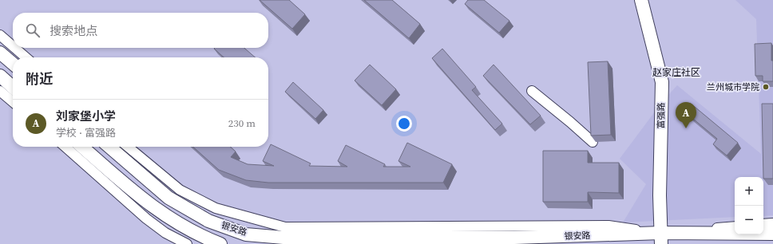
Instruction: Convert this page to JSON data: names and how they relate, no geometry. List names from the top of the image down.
{
  "streets": {
    "main road": ["富强路", "银安路"]
  },
  "crossings": [
    ["富强路", "银安路"]
  ],
  "districts": ["赵家庄社区"],
  "places": ["兰州城市学院"],
  "page": {
    "search": "搜索地点",
    "heading": "附近",
    "list": [
      {
        "mark": "A",
        "name": "刘家堡小学",
        "note": "学校 · 富强路",
        "value": "230 m"
      }
    ],
    "pins": "A",
    "map_buttons": ["+", "−"]
  }
}
